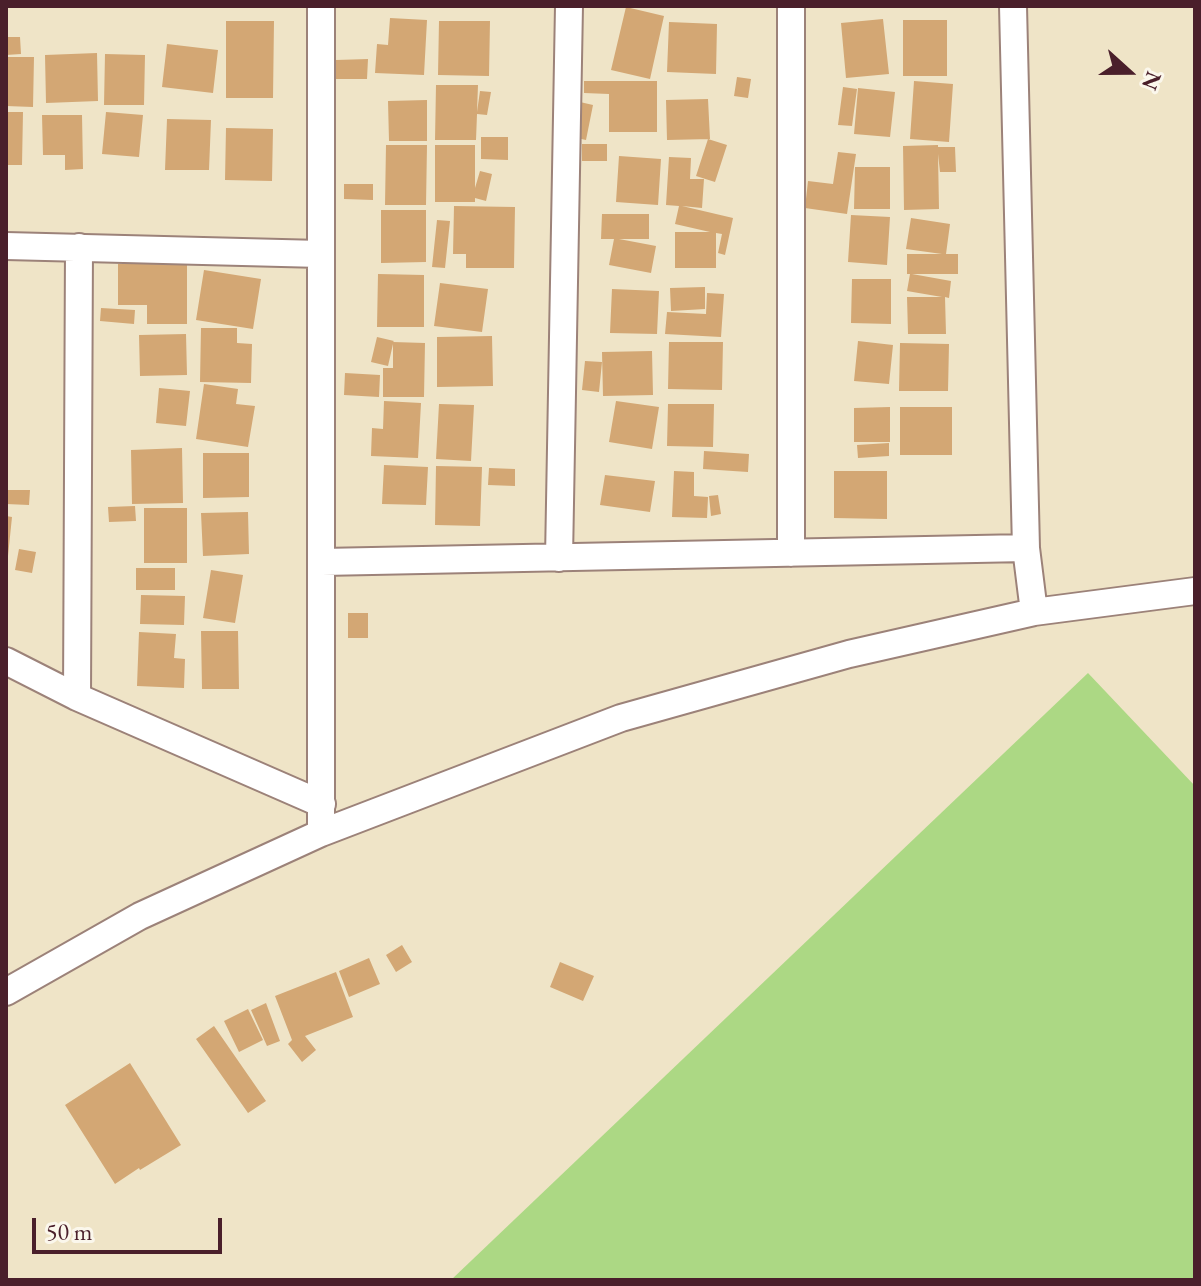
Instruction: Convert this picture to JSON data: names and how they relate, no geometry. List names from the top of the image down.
{
  "scale_bar": "50 m",
  "north": "right"
}
